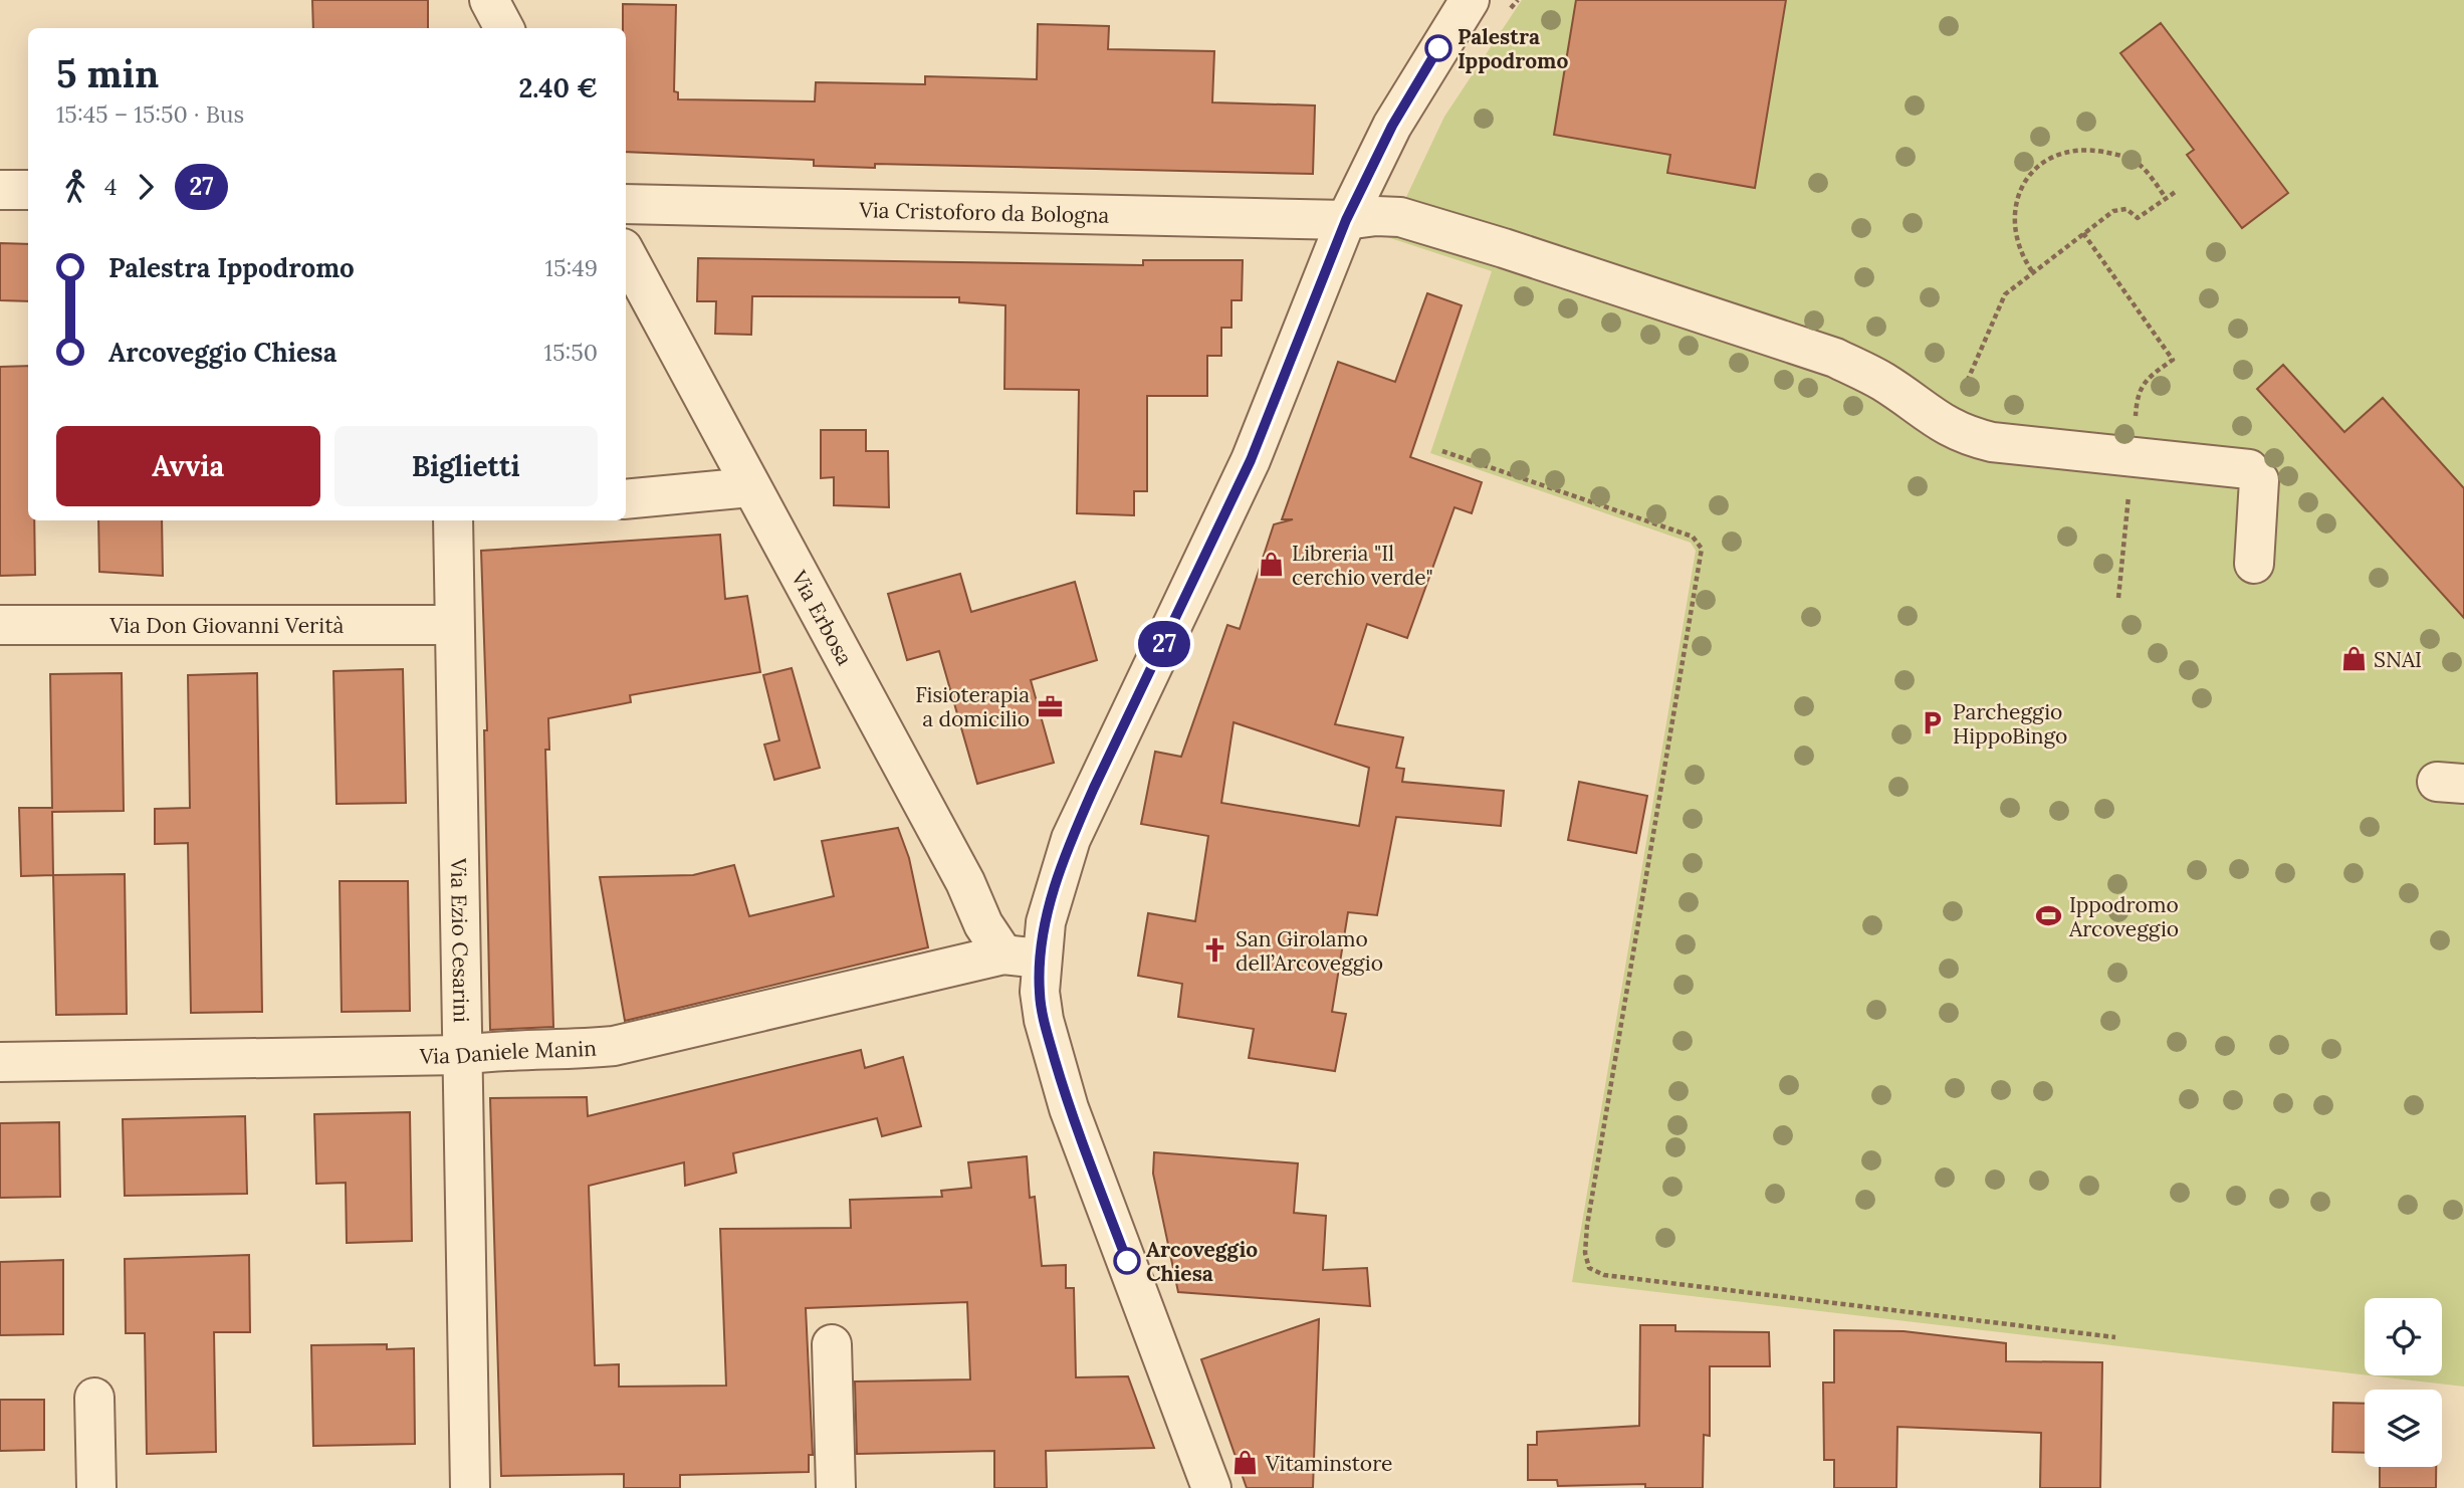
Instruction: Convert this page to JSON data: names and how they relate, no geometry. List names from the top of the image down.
{
  "streets": {
    "street": [
      "Via Cristoforo da Bologna",
      "Via Erbosa",
      "Via Don Giovanni Verità",
      "Via Ezio Cesarini",
      "Via Daniele Manin"
    ]
  },
  "crossings": [
    ["Via Erbosa", "Via Daniele Manin"],
    ["Via Don Giovanni Verità", "Via Ezio Cesarini"],
    ["Via Ezio Cesarini", "Via Daniele Manin"]
  ],
  "places": {
    "other": ["Palestra Ippodromo", "Arcoveggio Chiesa"],
    "shop": ["Libreria \"Il cerchio verde\"", "SNAI", "Vitaminstore"],
    "office": ["Fisioterapia a domicilio"],
    "parking": ["Parcheggio HippoBingo"],
    "sports": ["Ippodromo Arcoveggio"],
    "church": ["San Girolamo dell’Arcoveggio"]
  },
  "lines": ["bus line 27"],
  "page": {
    "on_map": "27",
    "heading": ["5 min", "15:45 – 15:50 · Bus", "2.40 €"],
    "legs": ["4", "27"],
    "list": [
      {
        "name": "Palestra Ippodromo",
        "value": "15:49"
      },
      {
        "name": "Arcoveggio Chiesa",
        "value": "15:50"
      }
    ],
    "buttons": ["Avvia", "Biglietti"]
  }
}
